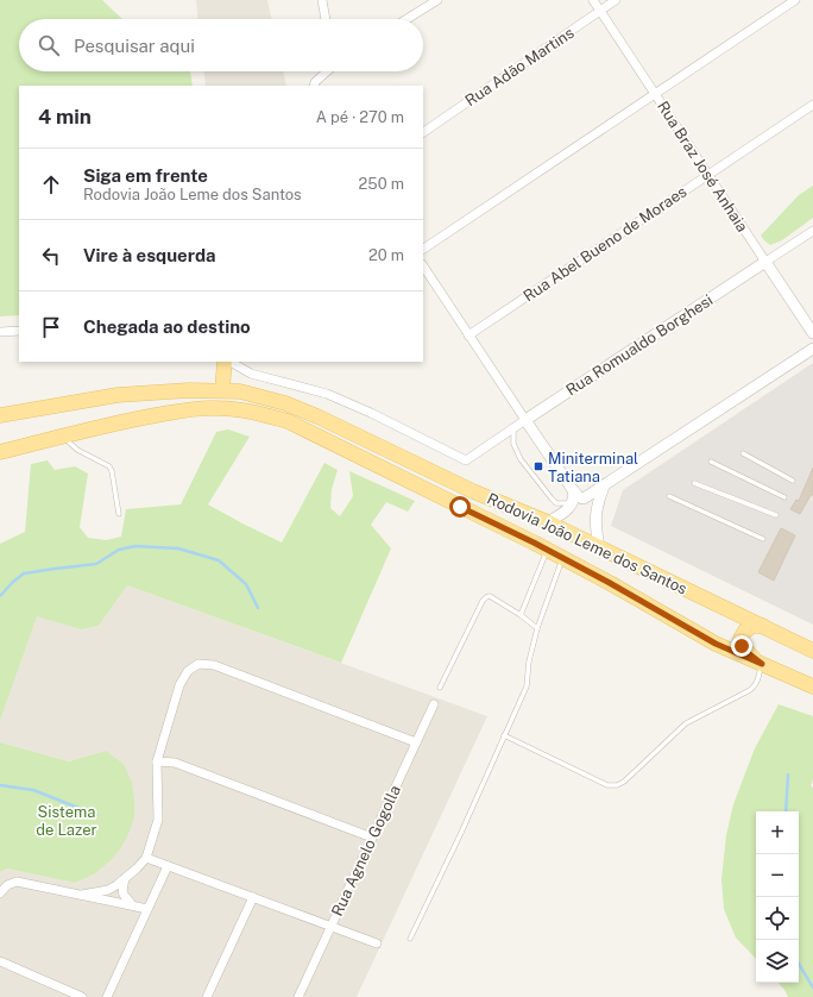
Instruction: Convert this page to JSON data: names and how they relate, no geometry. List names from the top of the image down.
{
  "streets": {
    "main road": ["Rodovia João Leme dos Santos"],
    "street": [
      "Rua Adão Martins",
      "Rua Braz José Anhaia",
      "Rua Abel Bueno de Moraes",
      "Rua Romualdo Borghesi",
      "Rua Agnelo Gogolla"
    ]
  },
  "crossings": [
    ["Rua Adão Martins", "Rua Braz José Anhaia"],
    ["Rua Braz José Anhaia", "Rua Abel Bueno de Moraes"],
    ["Rua Braz José Anhaia", "Rua Romualdo Borghesi"]
  ],
  "parks": ["Sistema de Lazer"],
  "places": {
    "transit": ["Miniterminal Tatiana"]
  },
  "page": {
    "search": "Pesquisar aqui",
    "heading": ["4 min", "A pé · 270 m"],
    "list": [
      ["Siga em frente", "Rodovia João Leme dos Santos", "250 m"],
      ["Vire à esquerda", "20 m"],
      "Chegada ao destino"
    ],
    "map_buttons": ["+", "−"]
  }
}
